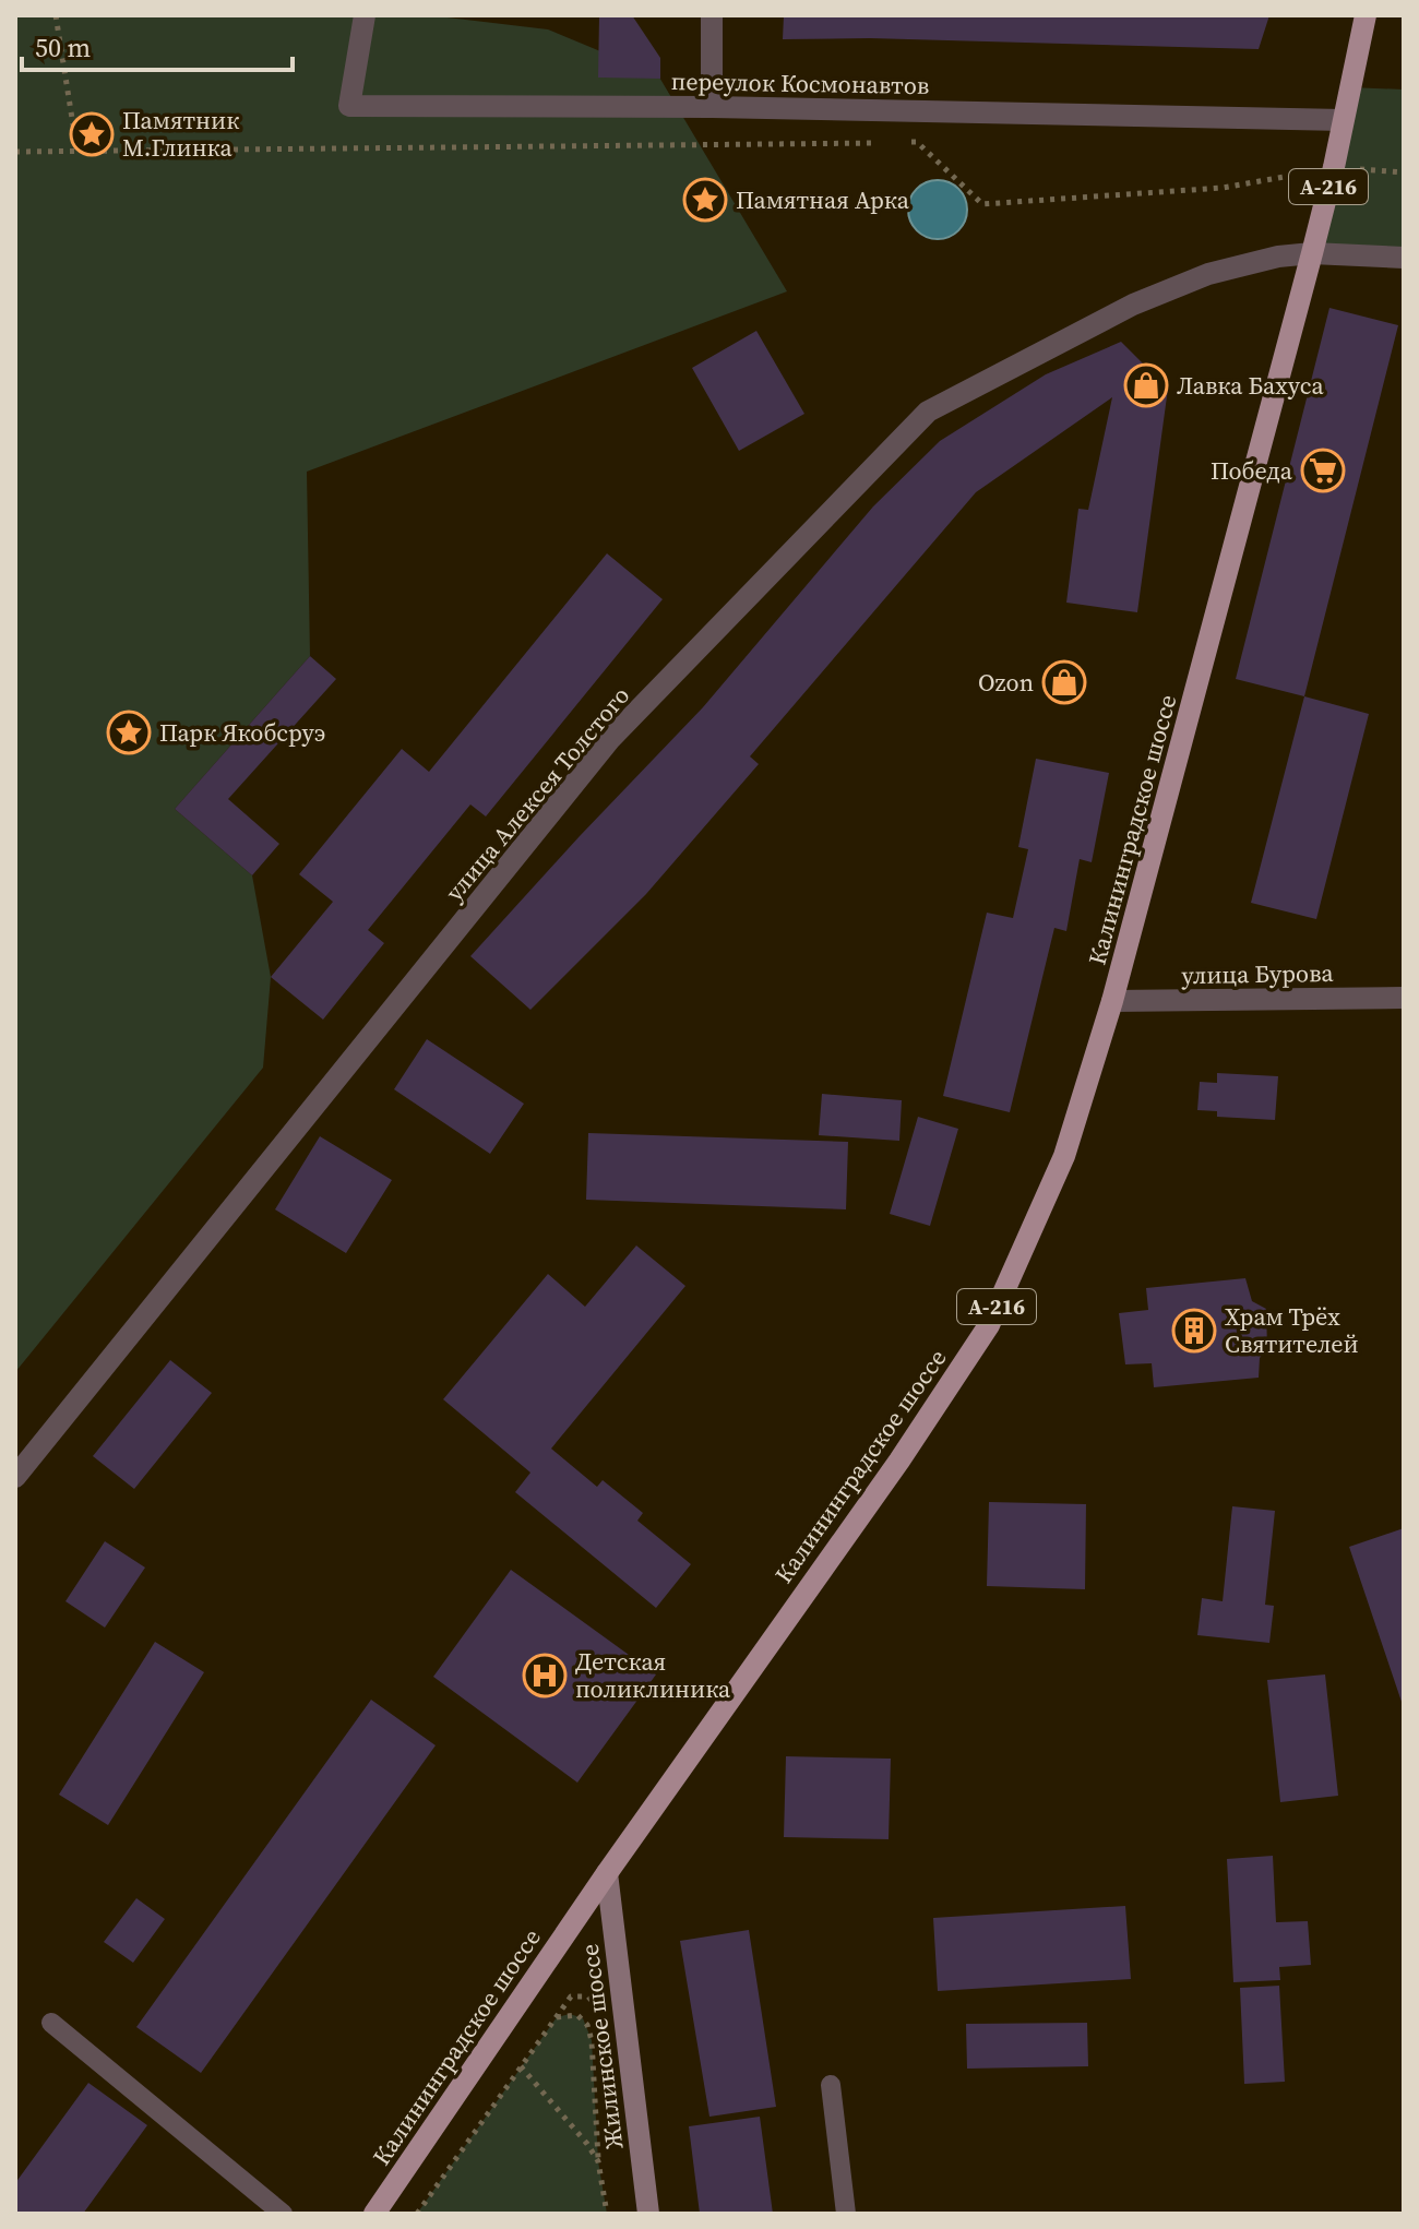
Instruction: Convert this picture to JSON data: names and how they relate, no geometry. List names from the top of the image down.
{
  "streets": {
    "main road": ["А-216", "Калининградское шоссе"],
    "street": [
      "переулок Космонавтов",
      "улица Алексея Толстого",
      "улица Бурова",
      "Жилинское шоссе"
    ]
  },
  "crossings": [
    ["переулок Космонавтов", "А-216"],
    ["А-216", "улица Алексея Толстого"],
    ["А-216", "Калининградское шоссе"],
    ["улица Алексея Толстого", "Калининградское шоссе"],
    ["Калининградское шоссе", "улица Бурова"],
    ["Калининградское шоссе", "Жилинское шоссе"]
  ],
  "places": {
    "place": ["Памятник М.Глинка", "Памятная Арка", "Парк Якобсруэ"],
    "shop": ["Лавка Бахуса", "Ozon"],
    "supermarket": ["Победа"],
    "building": ["Храм Трёх Святителей"],
    "hospital": ["Детская поликлиника"]
  },
  "scale_bar": "50 m"
}
